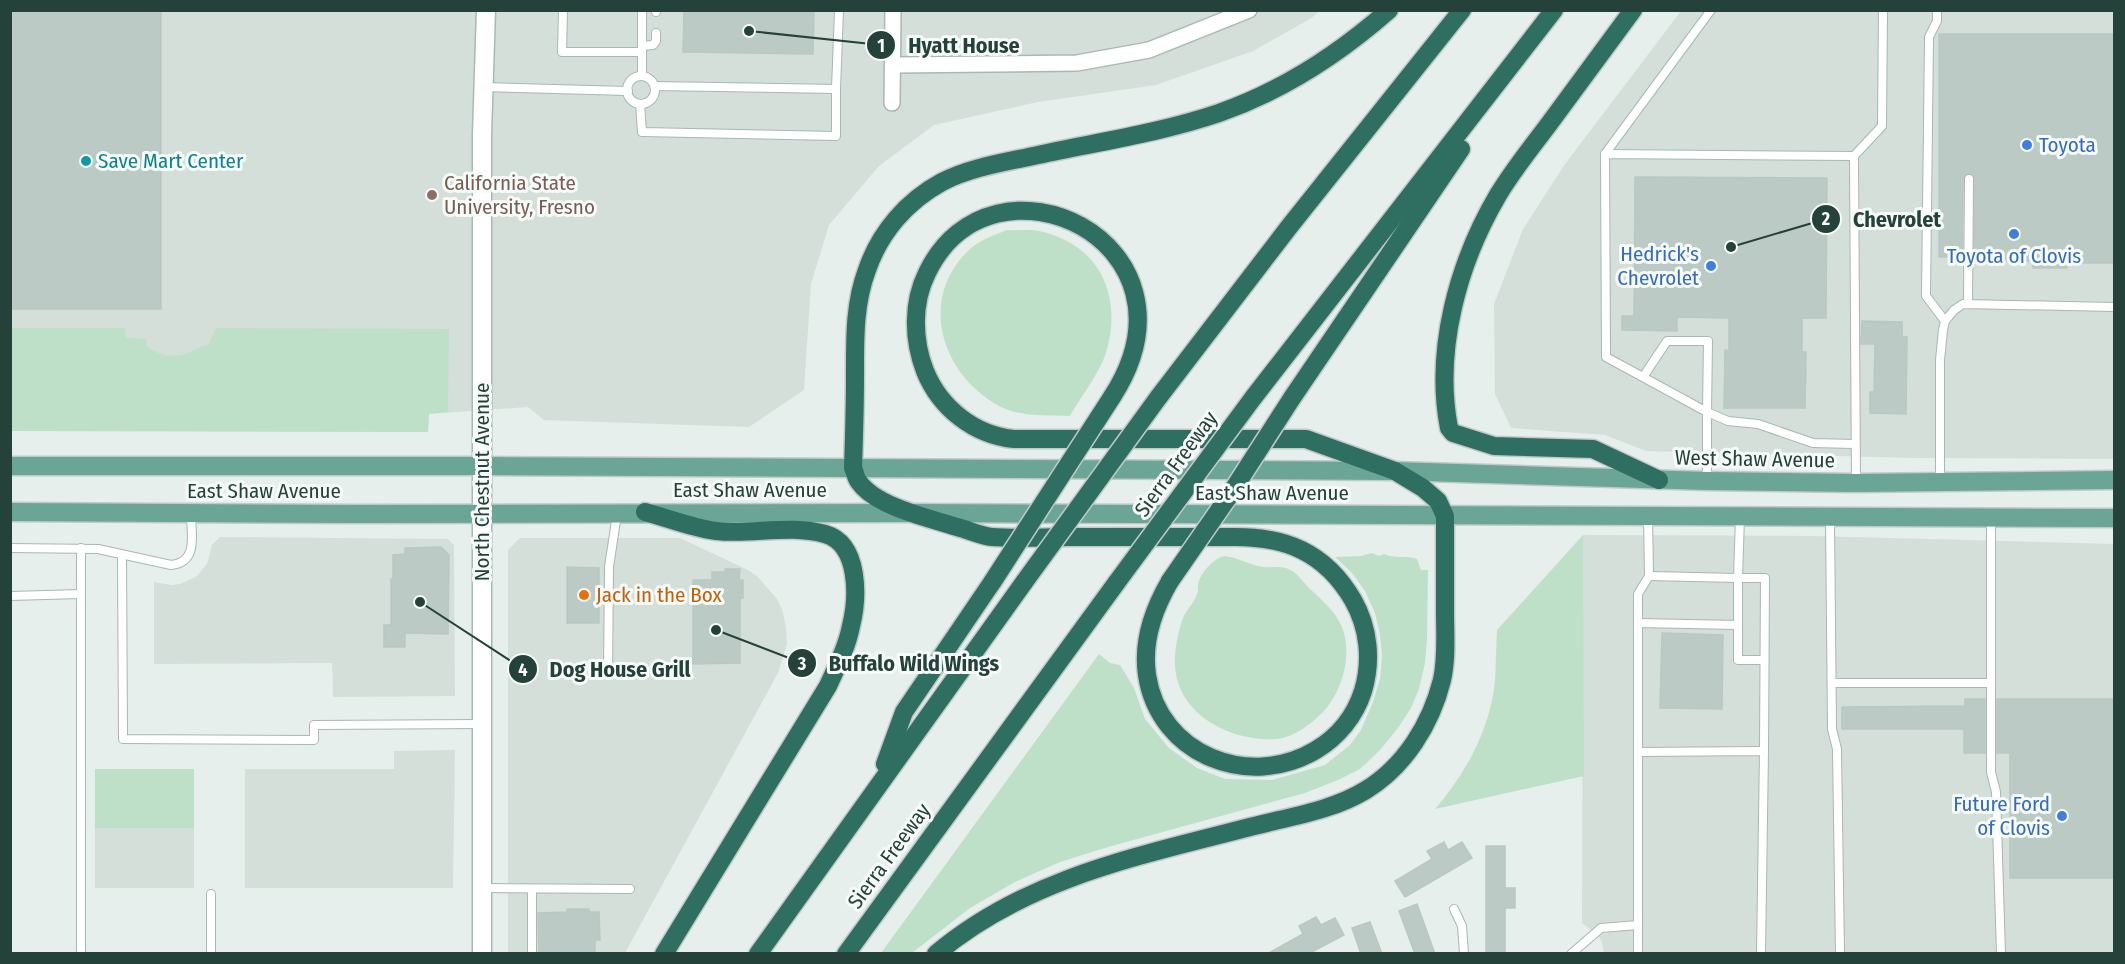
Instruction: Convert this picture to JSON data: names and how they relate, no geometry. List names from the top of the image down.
{
  "streets": {
    "highway": ["Sierra Freeway"],
    "main road": ["West Shaw Avenue", "East Shaw Avenue"],
    "street": ["North Chestnut Avenue"]
  },
  "crossings": [
    ["West Shaw Avenue", "East Shaw Avenue"],
    ["North Chestnut Avenue", "East Shaw Avenue"]
  ],
  "places": [
    "Hyatt House",
    "Toyota",
    "Save Mart Center",
    "California State University, Fresno",
    "Toyota of Clovis",
    "Chevrolet",
    "Hedrick's Chevrolet",
    "Jack in the Box",
    "Dog House Grill",
    "Buffalo Wild Wings",
    "Future Ford of Clovis"
  ]
}
